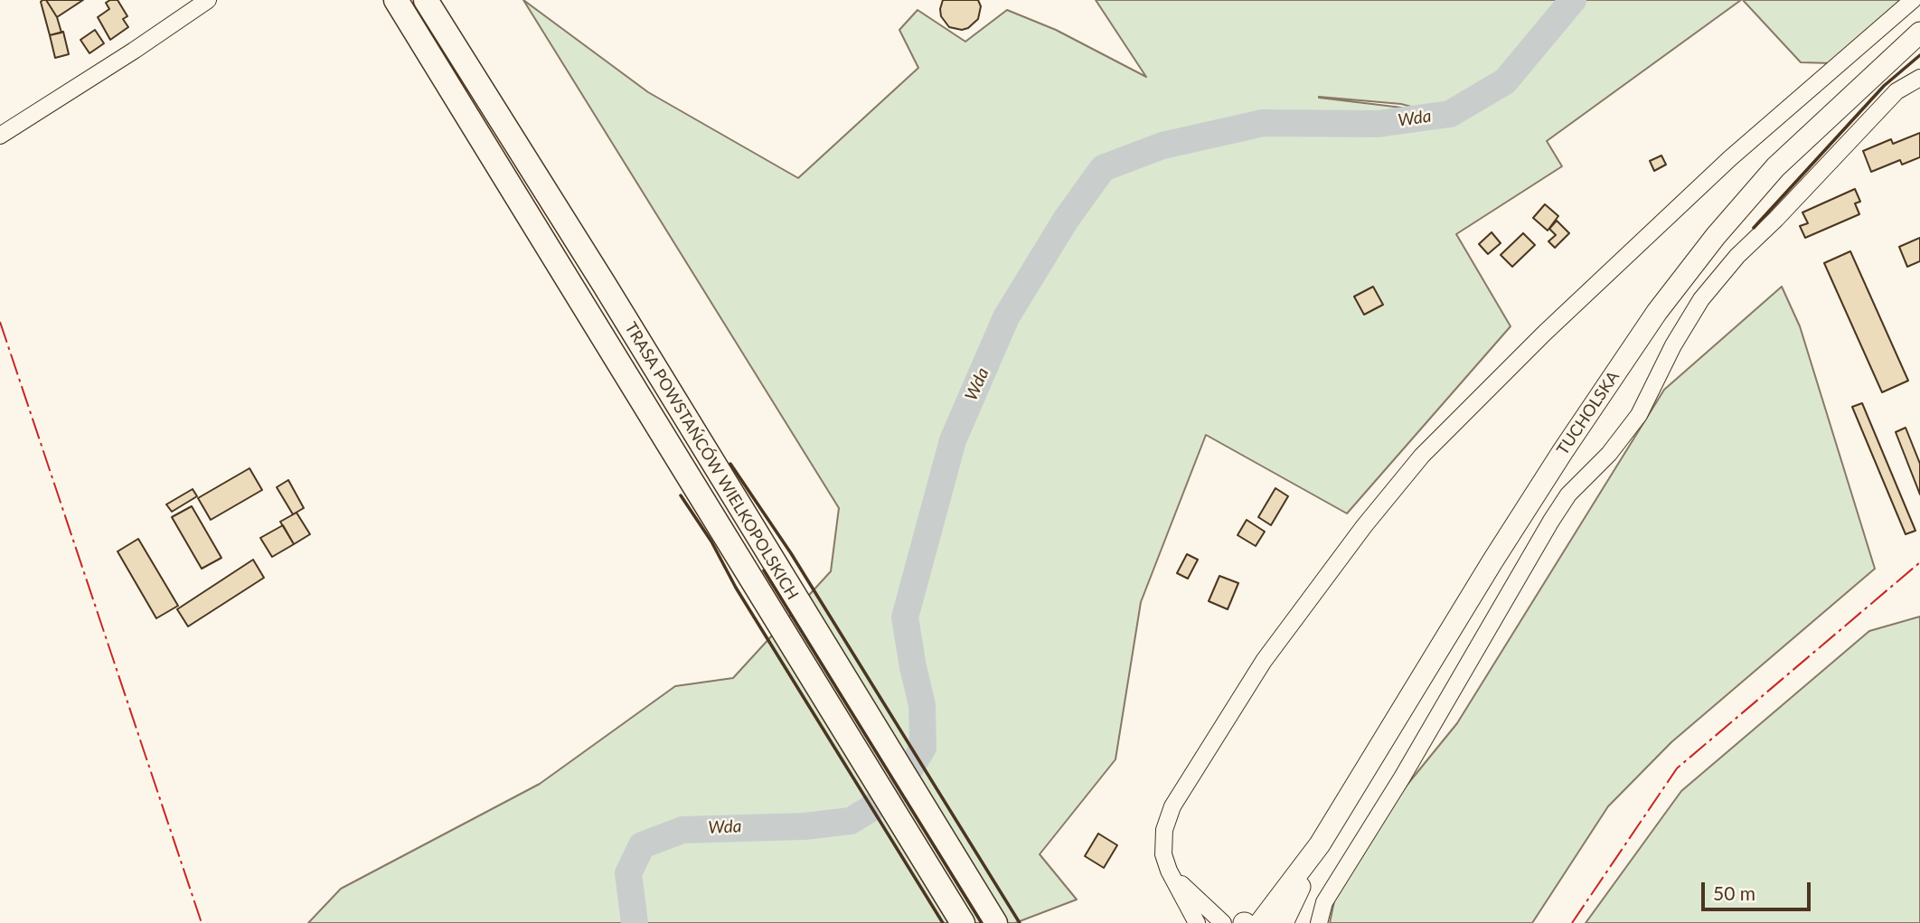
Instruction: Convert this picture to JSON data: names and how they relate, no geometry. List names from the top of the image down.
{
  "streets": {
    "highway": ["TRASA POWSTAŃCÓW WIELKOPOLSKICH"],
    "main road": ["TUCHOLSKA"]
  },
  "water": ["Wda"],
  "scale_bar": "50 m"
}
